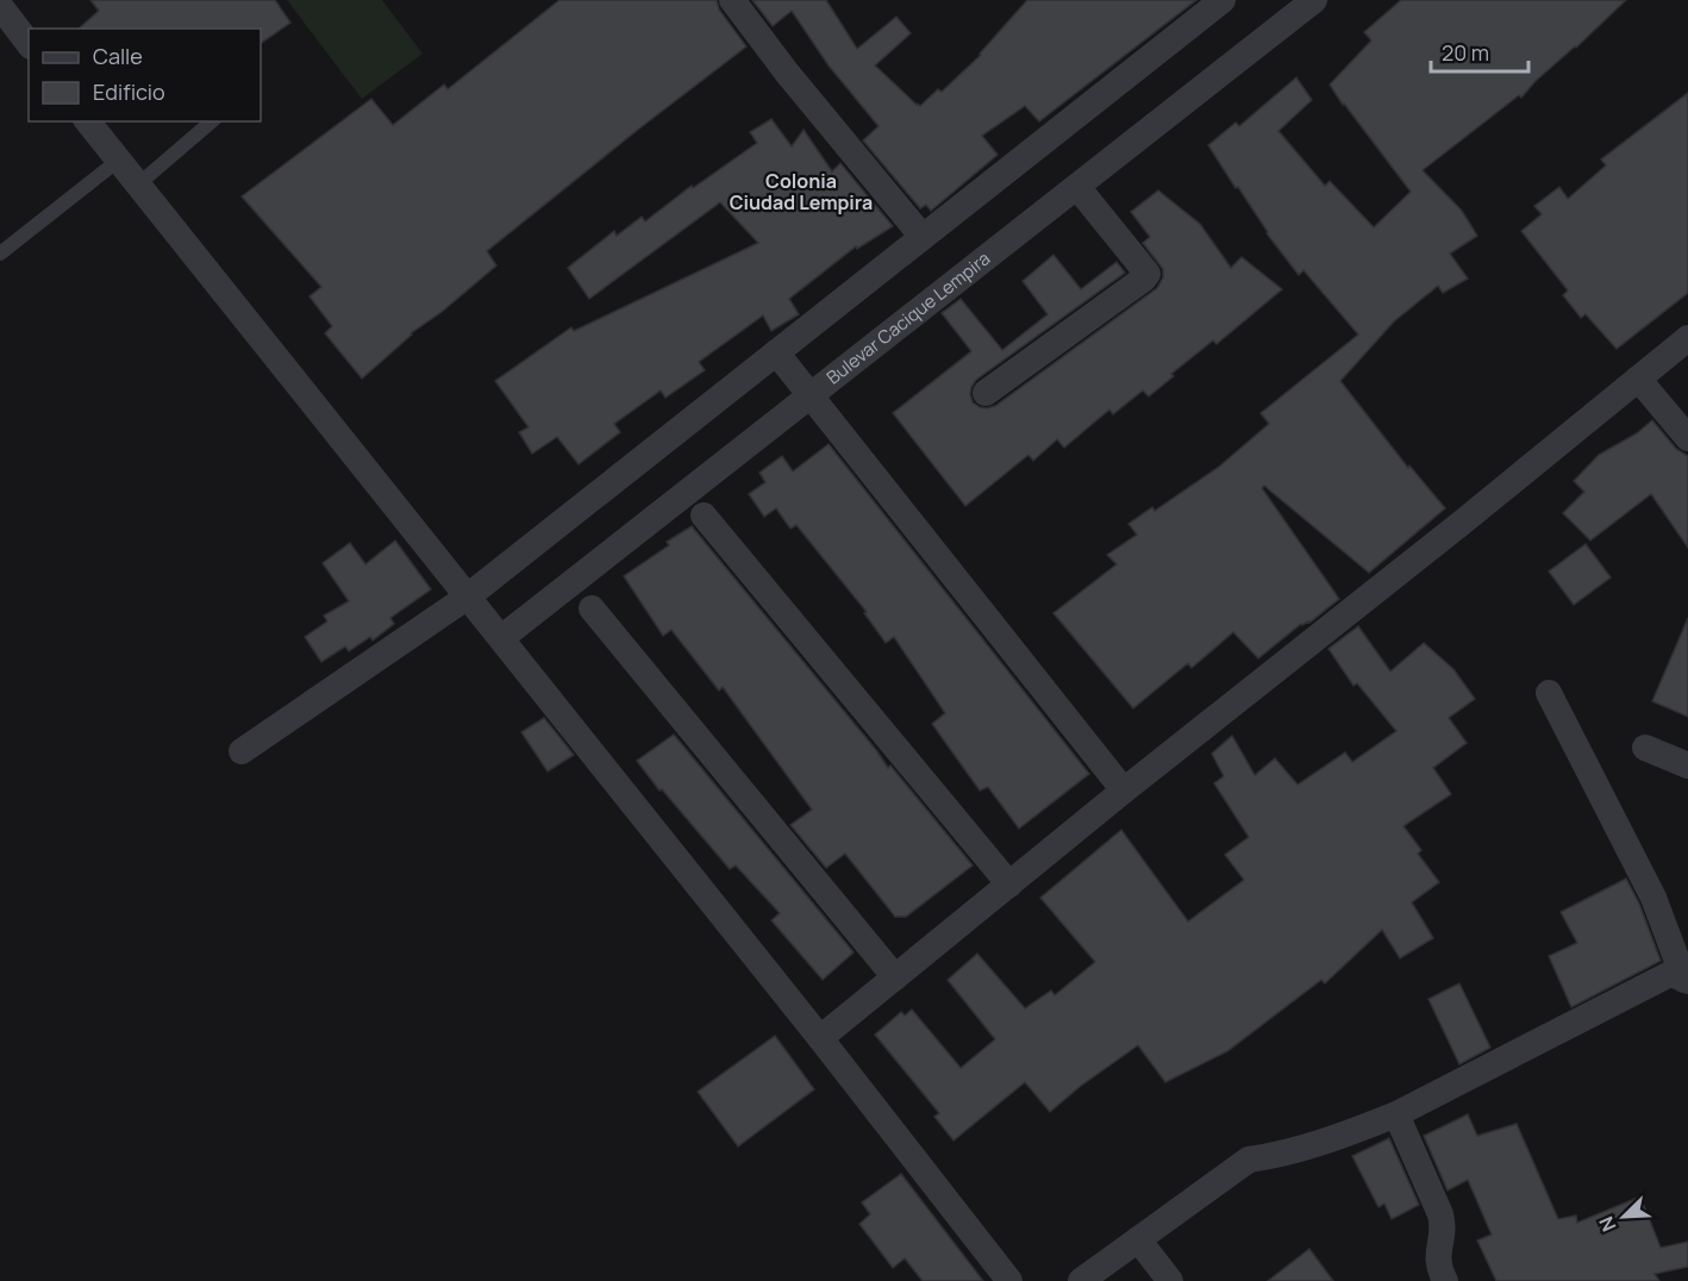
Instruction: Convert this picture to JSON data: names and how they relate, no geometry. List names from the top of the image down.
{
  "streets": {
    "street": ["Bulevar Cacique Lempira"]
  },
  "districts": ["Colonia Ciudad Lempira"],
  "legend": ["Calle", "Edificio"],
  "scale_bar": "20 m",
  "north": "bottom left"
}
